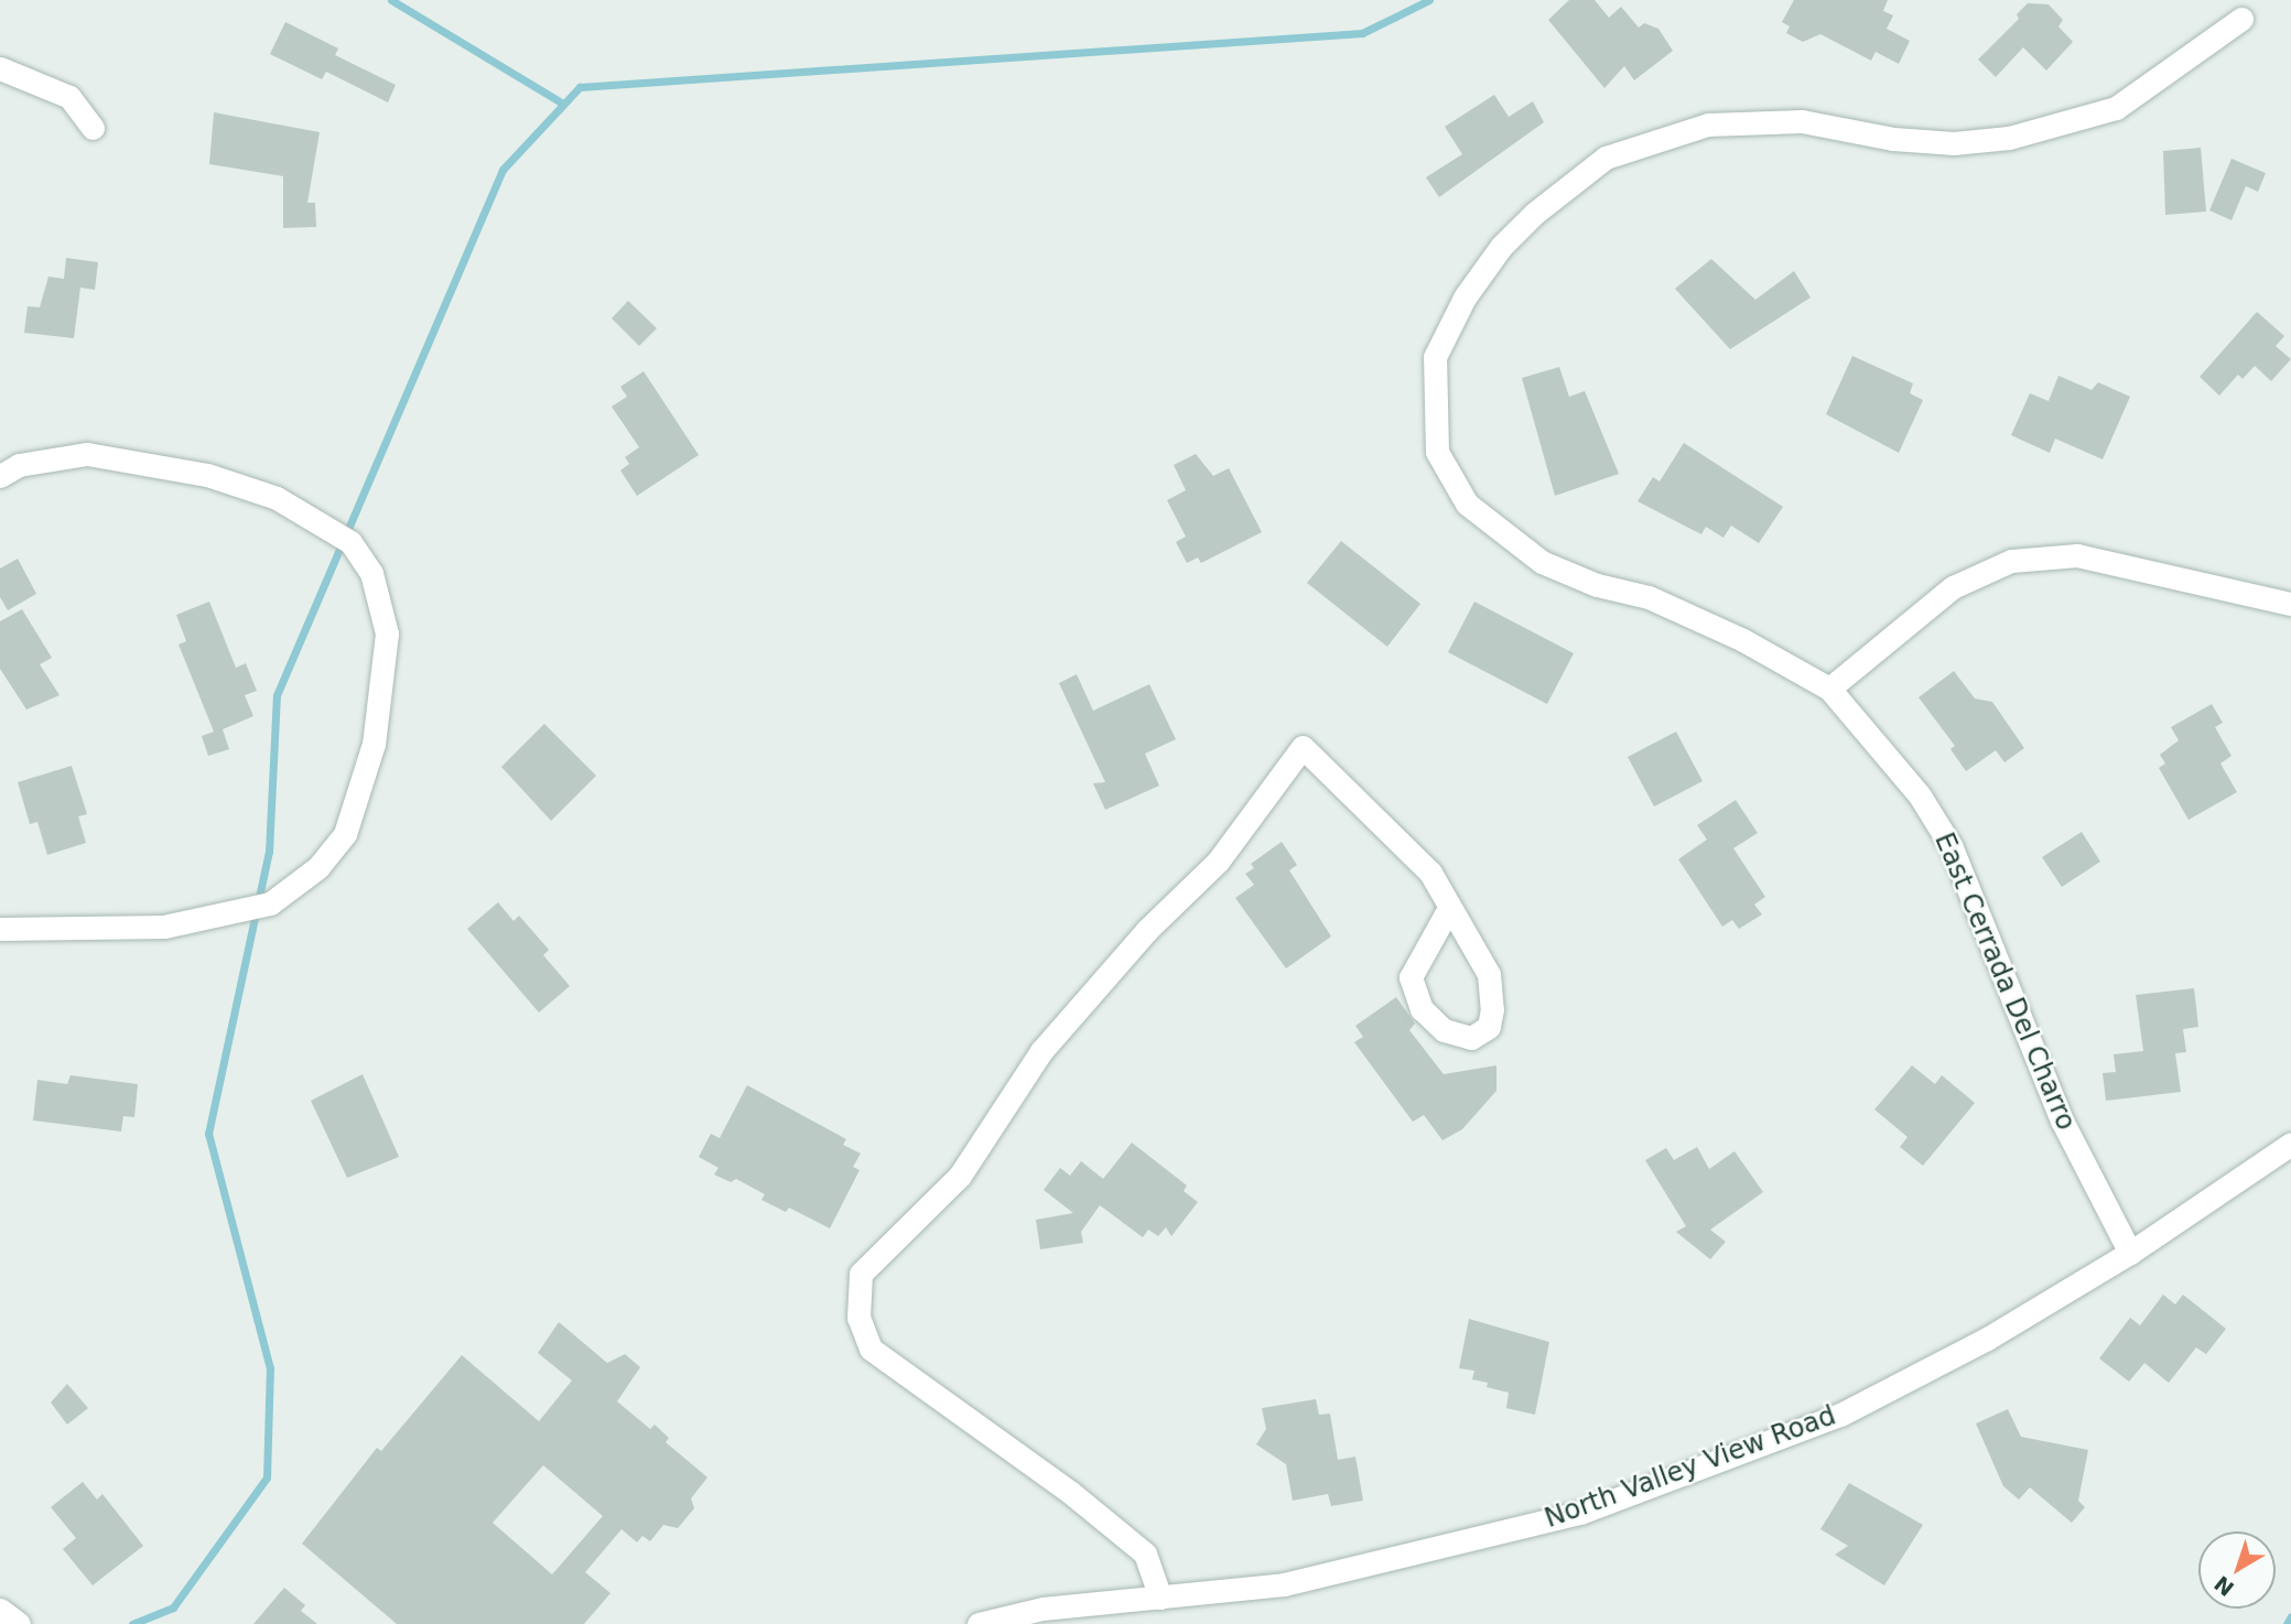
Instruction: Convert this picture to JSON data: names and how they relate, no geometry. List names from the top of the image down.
{
  "streets": {
    "street": ["East Cerrada Del Charro", "North Valley View Road"]
  },
  "crossings": [
    ["East Cerrada Del Charro", "North Valley View Road"]
  ],
  "north": "bottom left"
}
